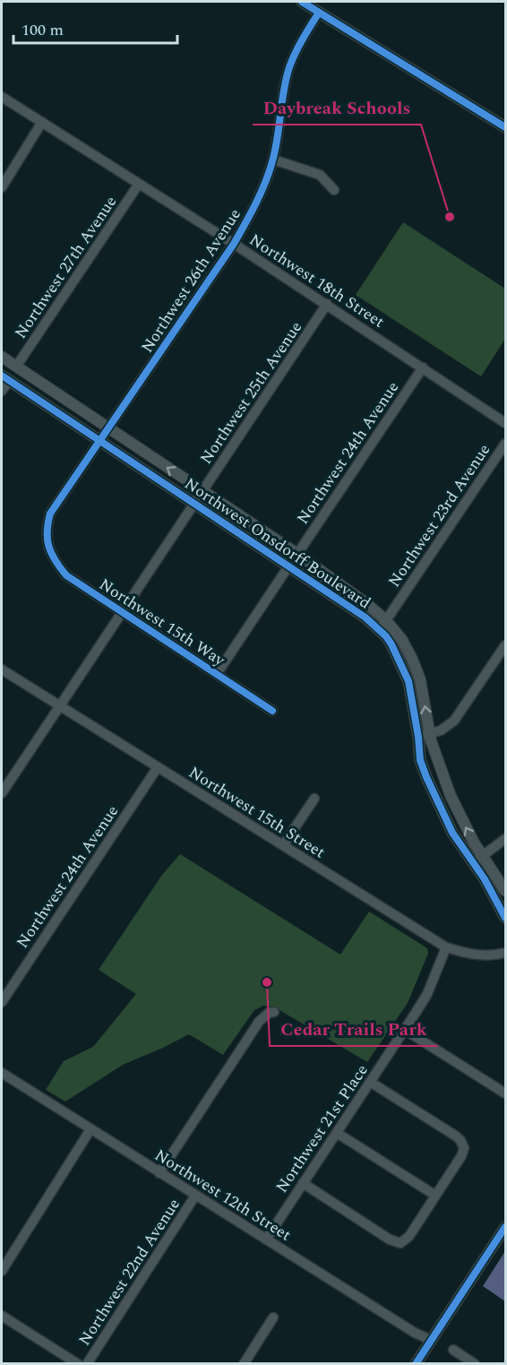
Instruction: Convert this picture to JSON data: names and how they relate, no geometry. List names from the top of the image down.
{
  "streets": {
    "street": [
      "Northwest 27th Avenue",
      "Northwest 26th Avenue",
      "Northwest 18th Street",
      "Northwest 25th Avenue",
      "Northwest 24th Avenue",
      "Northwest 23rd Avenue",
      "Northwest Onsdorff Boulevard",
      "Northwest 15th Way",
      "Northwest 15th Street",
      "Northwest 21st Place",
      "Northwest 12th Street",
      "Northwest 22nd Avenue"
    ]
  },
  "crossings": [
    ["Northwest 27th Avenue", "Northwest 18th Street"],
    ["Northwest 27th Avenue", "Northwest Onsdorff Boulevard"],
    ["Northwest 26th Avenue", "Northwest 18th Street"],
    ["Northwest 26th Avenue", "Northwest Onsdorff Boulevard"],
    ["Northwest 26th Avenue", "Northwest 15th Way"],
    ["Northwest 18th Street", "Northwest 25th Avenue"],
    ["Northwest 18th Street", "Northwest 24th Avenue"],
    ["Northwest 25th Avenue", "Northwest Onsdorff Boulevard"],
    ["Northwest 25th Avenue", "Northwest 15th Way"],
    ["Northwest 25th Avenue", "Northwest 15th Street"],
    ["Northwest 24th Avenue", "Northwest Onsdorff Boulevard"],
    ["Northwest 24th Avenue", "Northwest 15th Street"],
    ["Northwest 23rd Avenue", "Northwest Onsdorff Boulevard"],
    ["Northwest 15th Street", "Northwest 21st Place"],
    ["Northwest 21st Place", "Northwest 12th Street"],
    ["Northwest 12th Street", "Northwest 22nd Avenue"]
  ],
  "places": ["Daybreak Schools", "Cedar Trails Park"],
  "scale_bar": "100 m"
}
